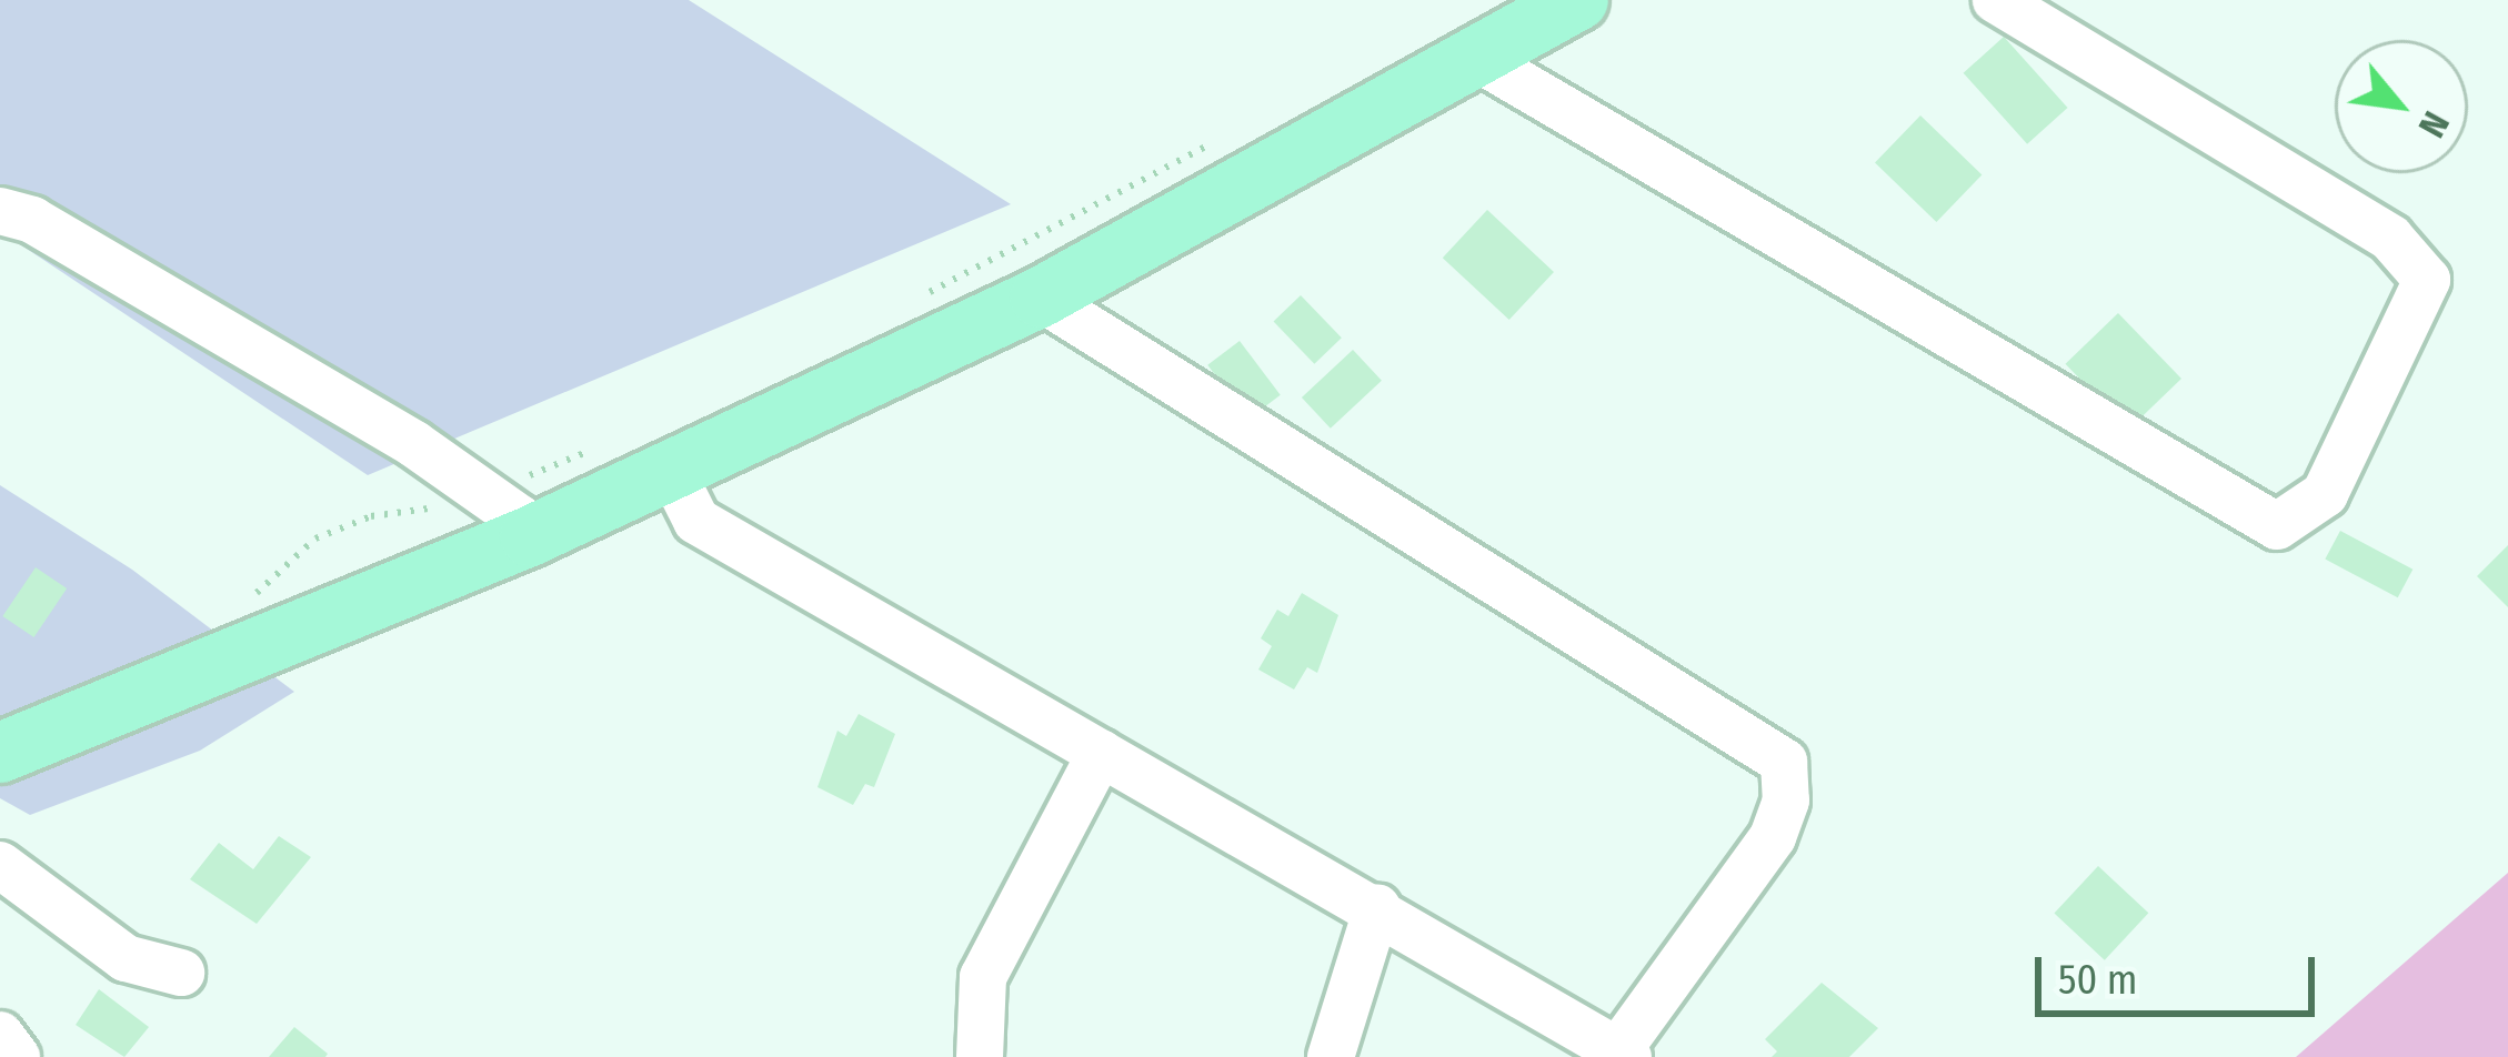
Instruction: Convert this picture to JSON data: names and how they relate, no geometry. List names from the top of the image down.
{
  "scale_bar": "50 m",
  "north": "bottom right"
}
